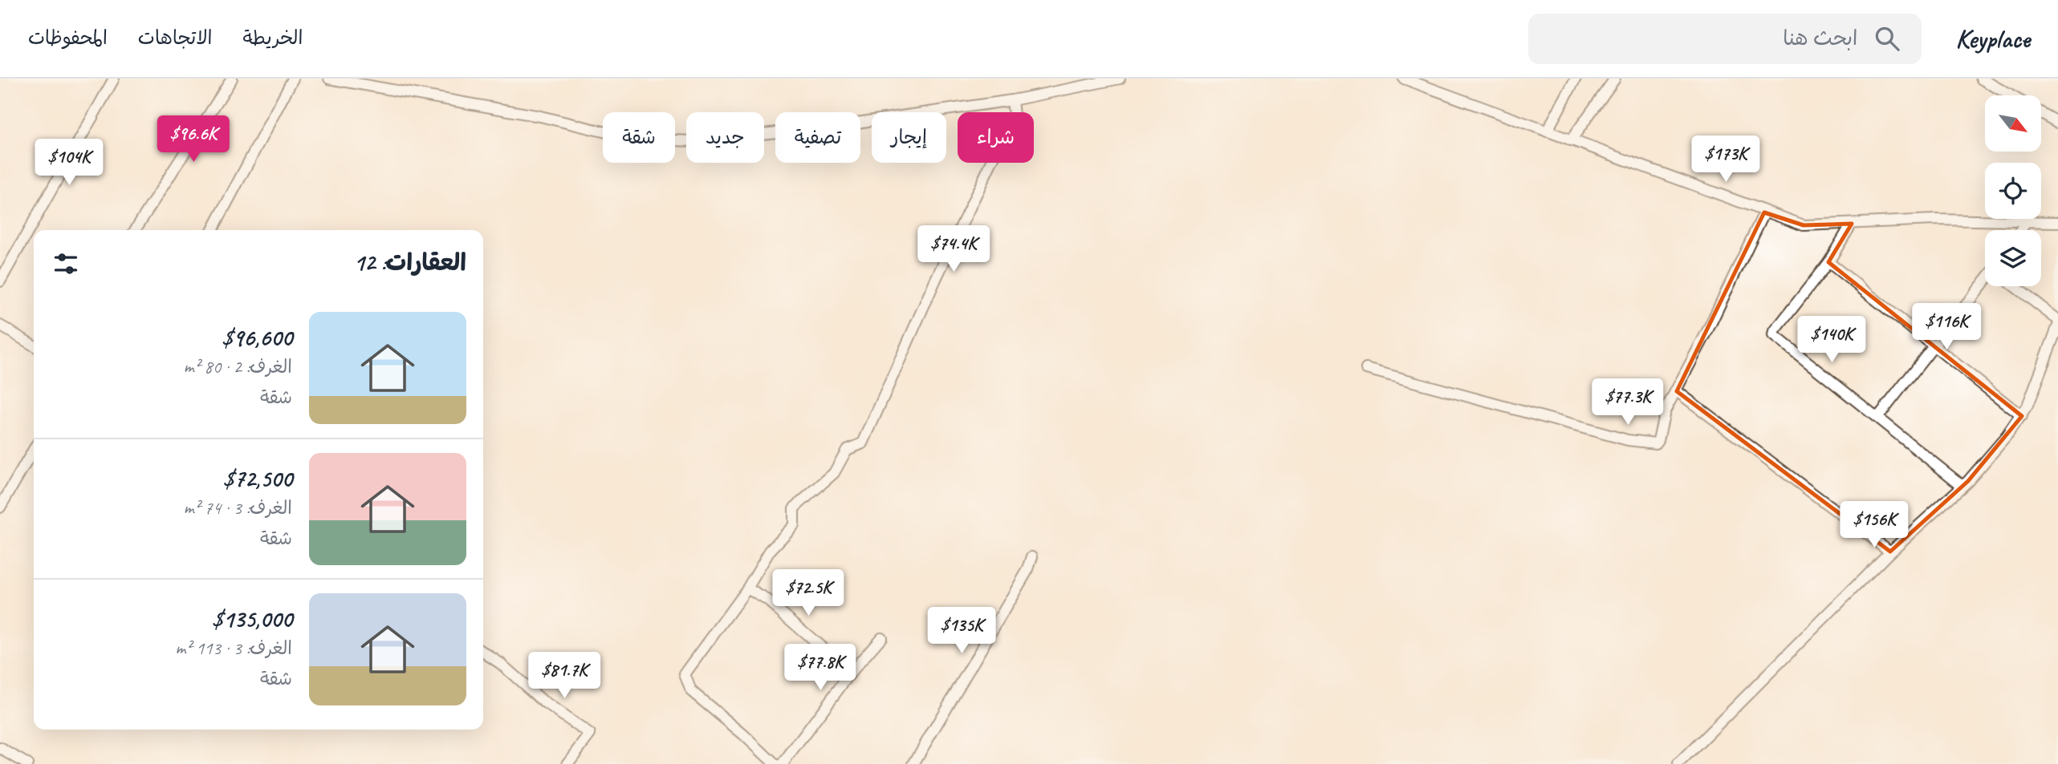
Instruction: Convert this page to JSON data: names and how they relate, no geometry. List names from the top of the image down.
{
  "north": "bottom right",
  "page": {
    "header": "Keyplace",
    "search": "ابحث هنا",
    "nav": ["الخريطة", "الاتجاهات", "المحفوظات"],
    "chip": [
      "شراء",
      "إيجار",
      "تصفية",
      "جديد",
      "شقة"
    ],
    "price": [
      "$96.6K",
      "$173K",
      "$104K",
      "$74.4K",
      "$116K",
      "$140K",
      "$77.3K",
      "$156K",
      "$72.5K",
      "$135K",
      "$77.8K",
      "$81.7K"
    ],
    "heading": "العقارات: 12",
    "list": [
      {
        "name": "$96,600",
        "note": "الغرف: 2 · 80 m² · شقة"
      },
      {
        "name": "$72,500",
        "note": "الغرف: 3 · 74 m² · شقة"
      },
      {
        "name": "$135,000",
        "note": "الغرف: 3 · 113 m² · شقة"
      }
    ]
  }
}
